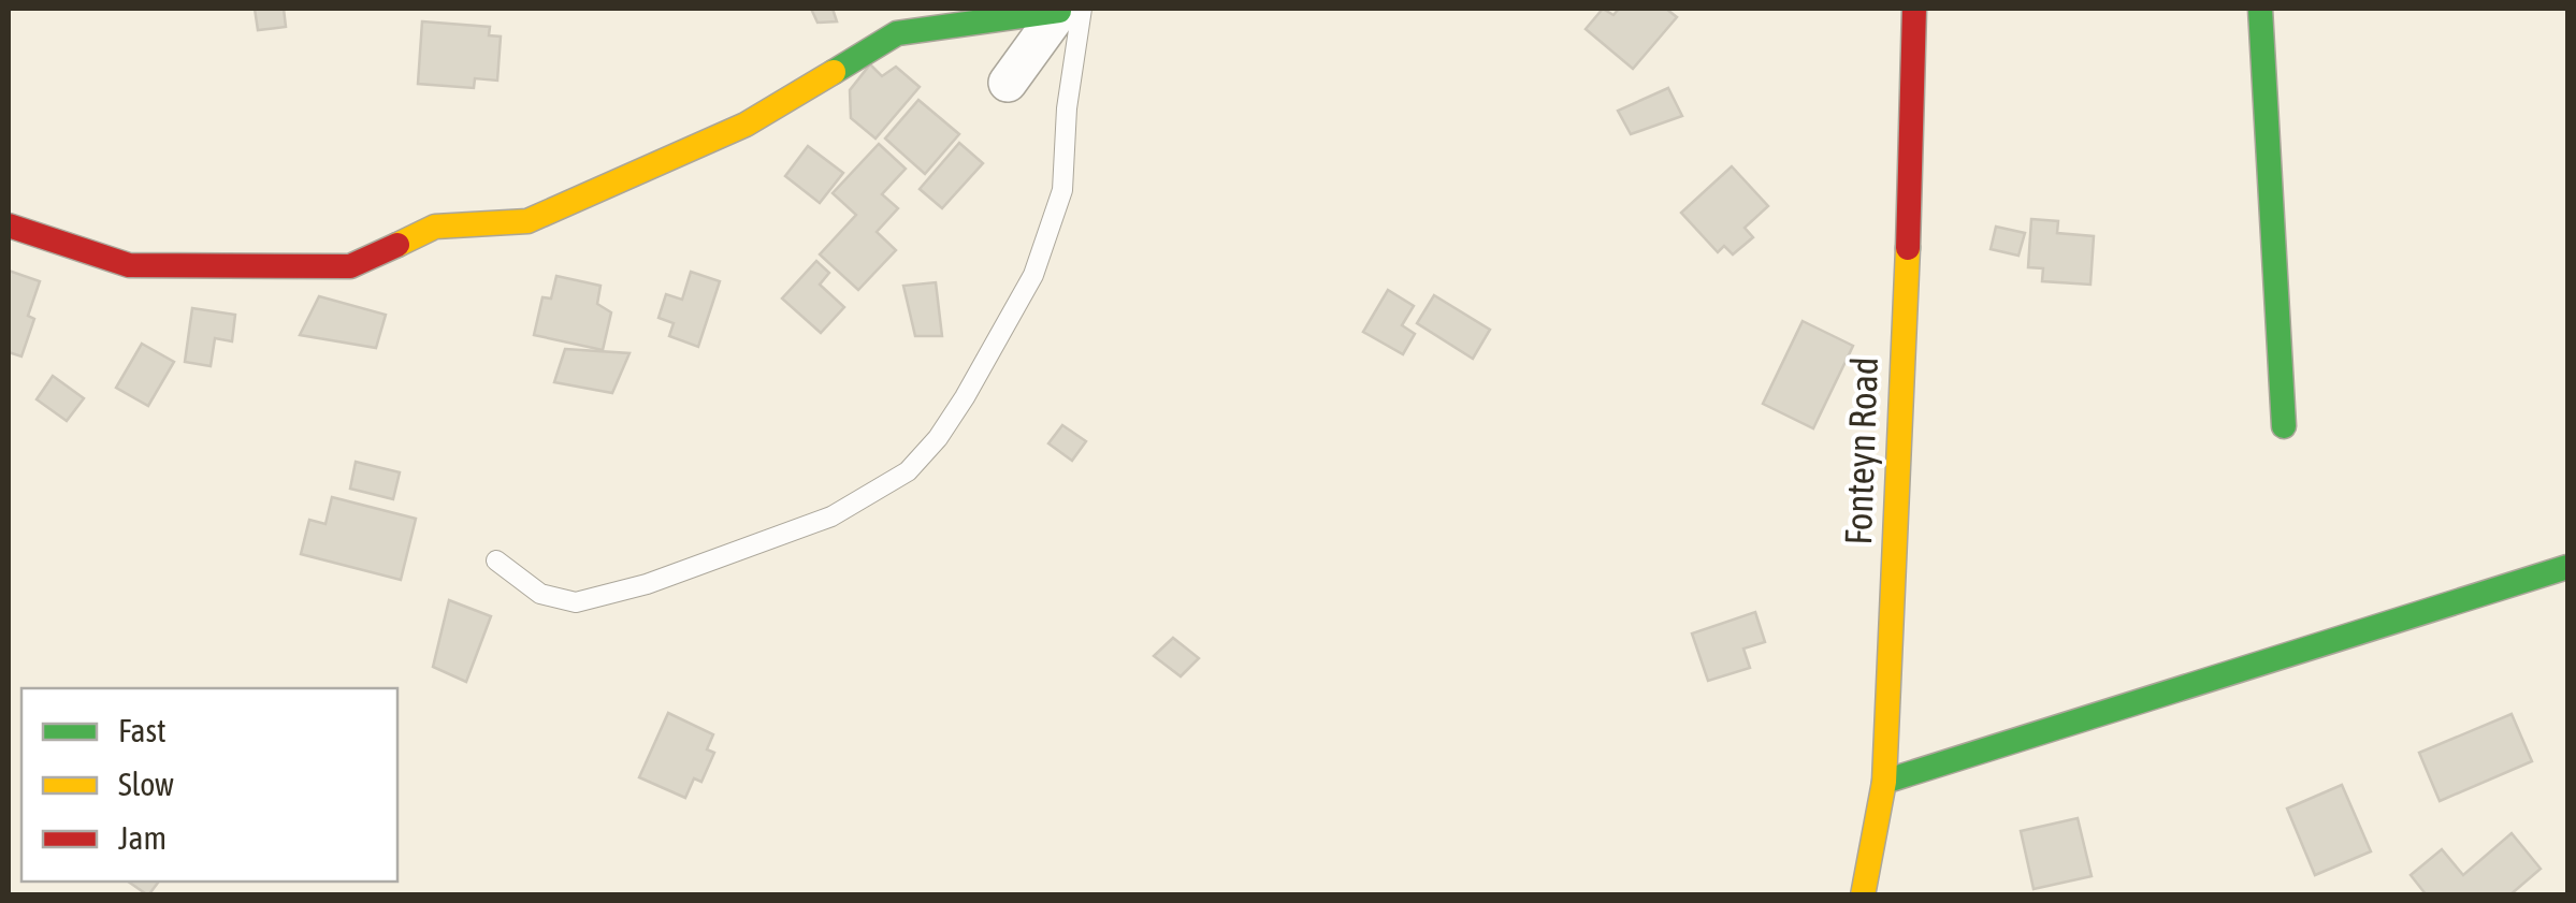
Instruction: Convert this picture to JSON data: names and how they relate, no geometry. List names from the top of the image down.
{
  "streets": {
    "street": ["Fonteyn Road"]
  },
  "legend": ["Fast", "Slow", "Jam"]
}
